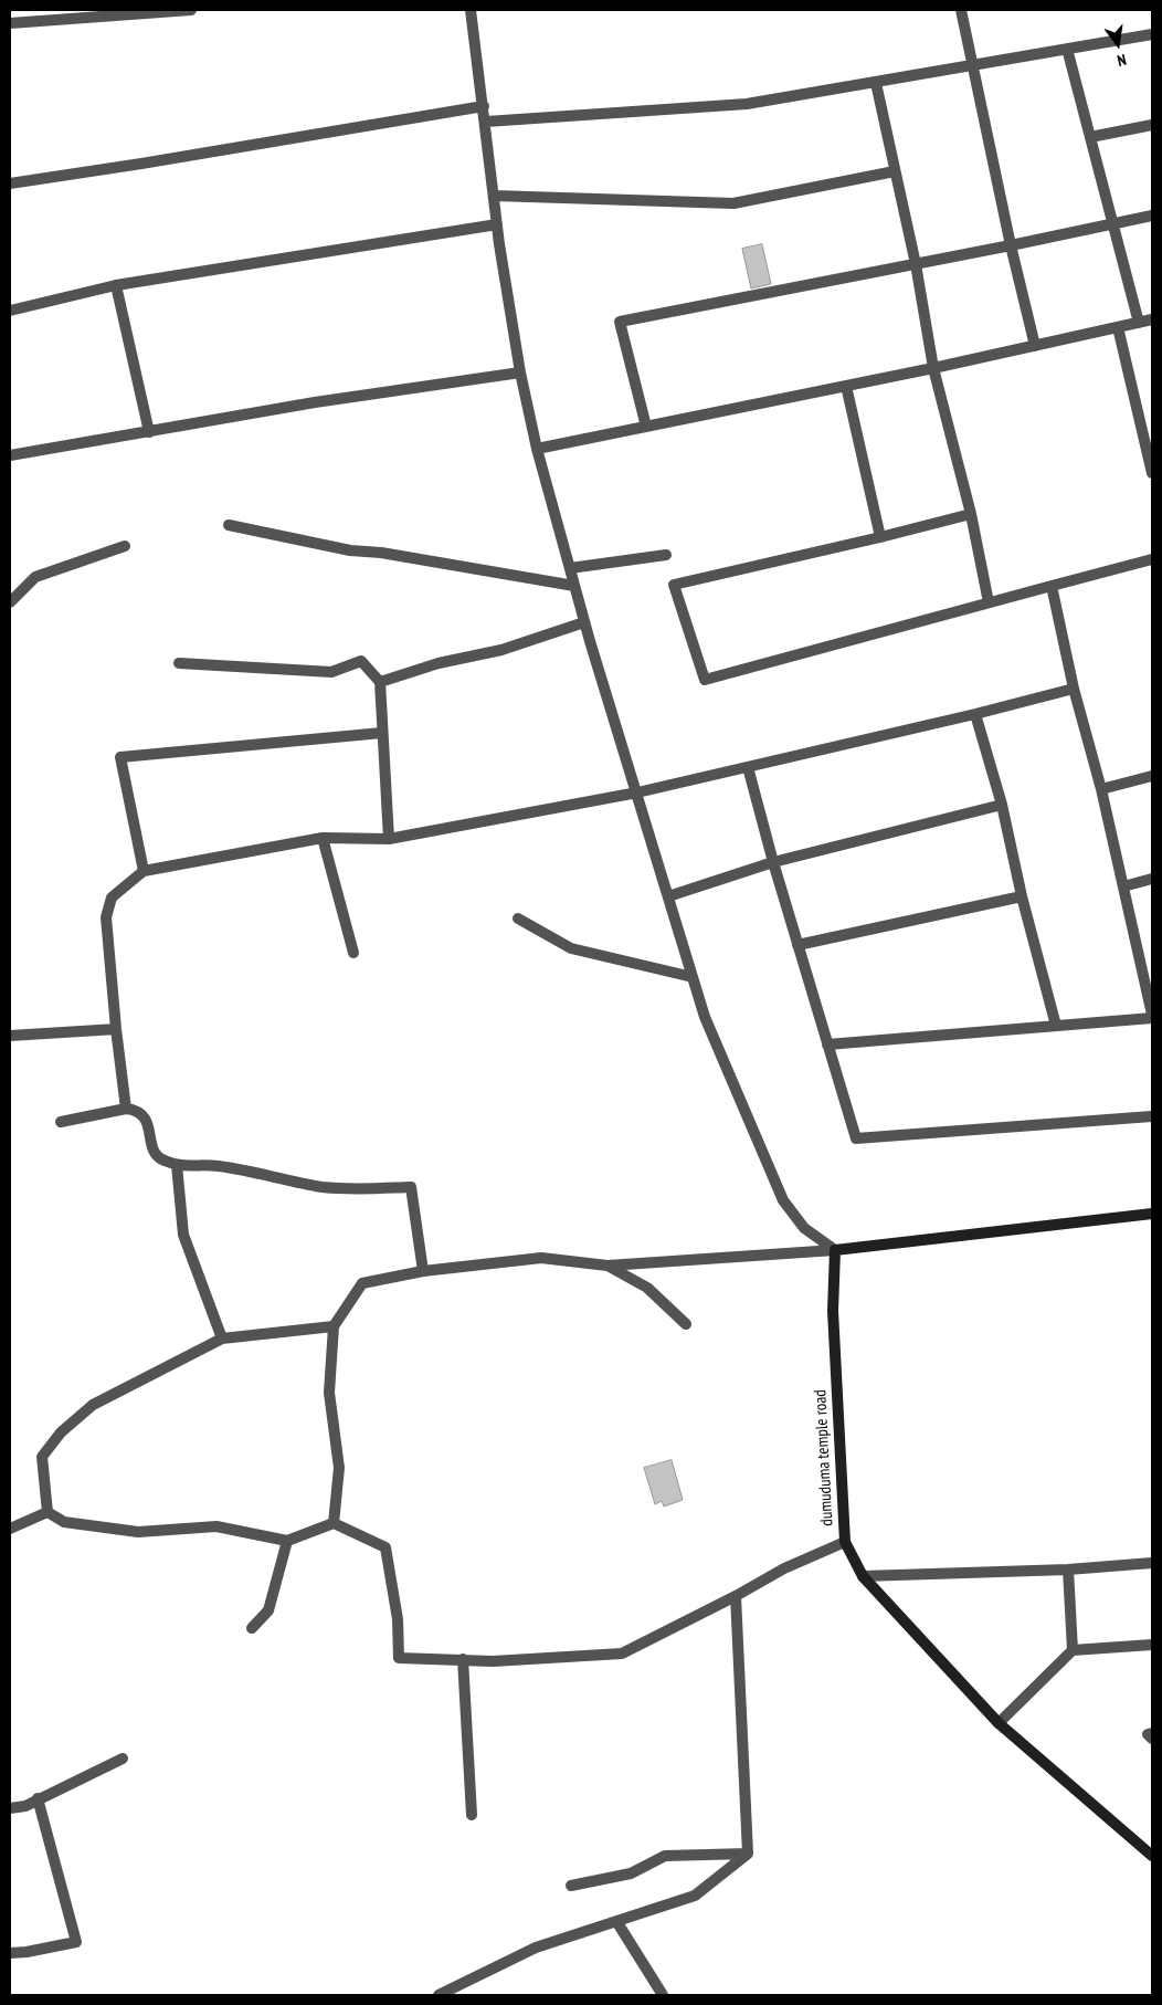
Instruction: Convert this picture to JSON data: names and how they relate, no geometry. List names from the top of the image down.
{
  "streets": {
    "street": ["dumuduma temple road"]
  },
  "north": "bottom"
}
